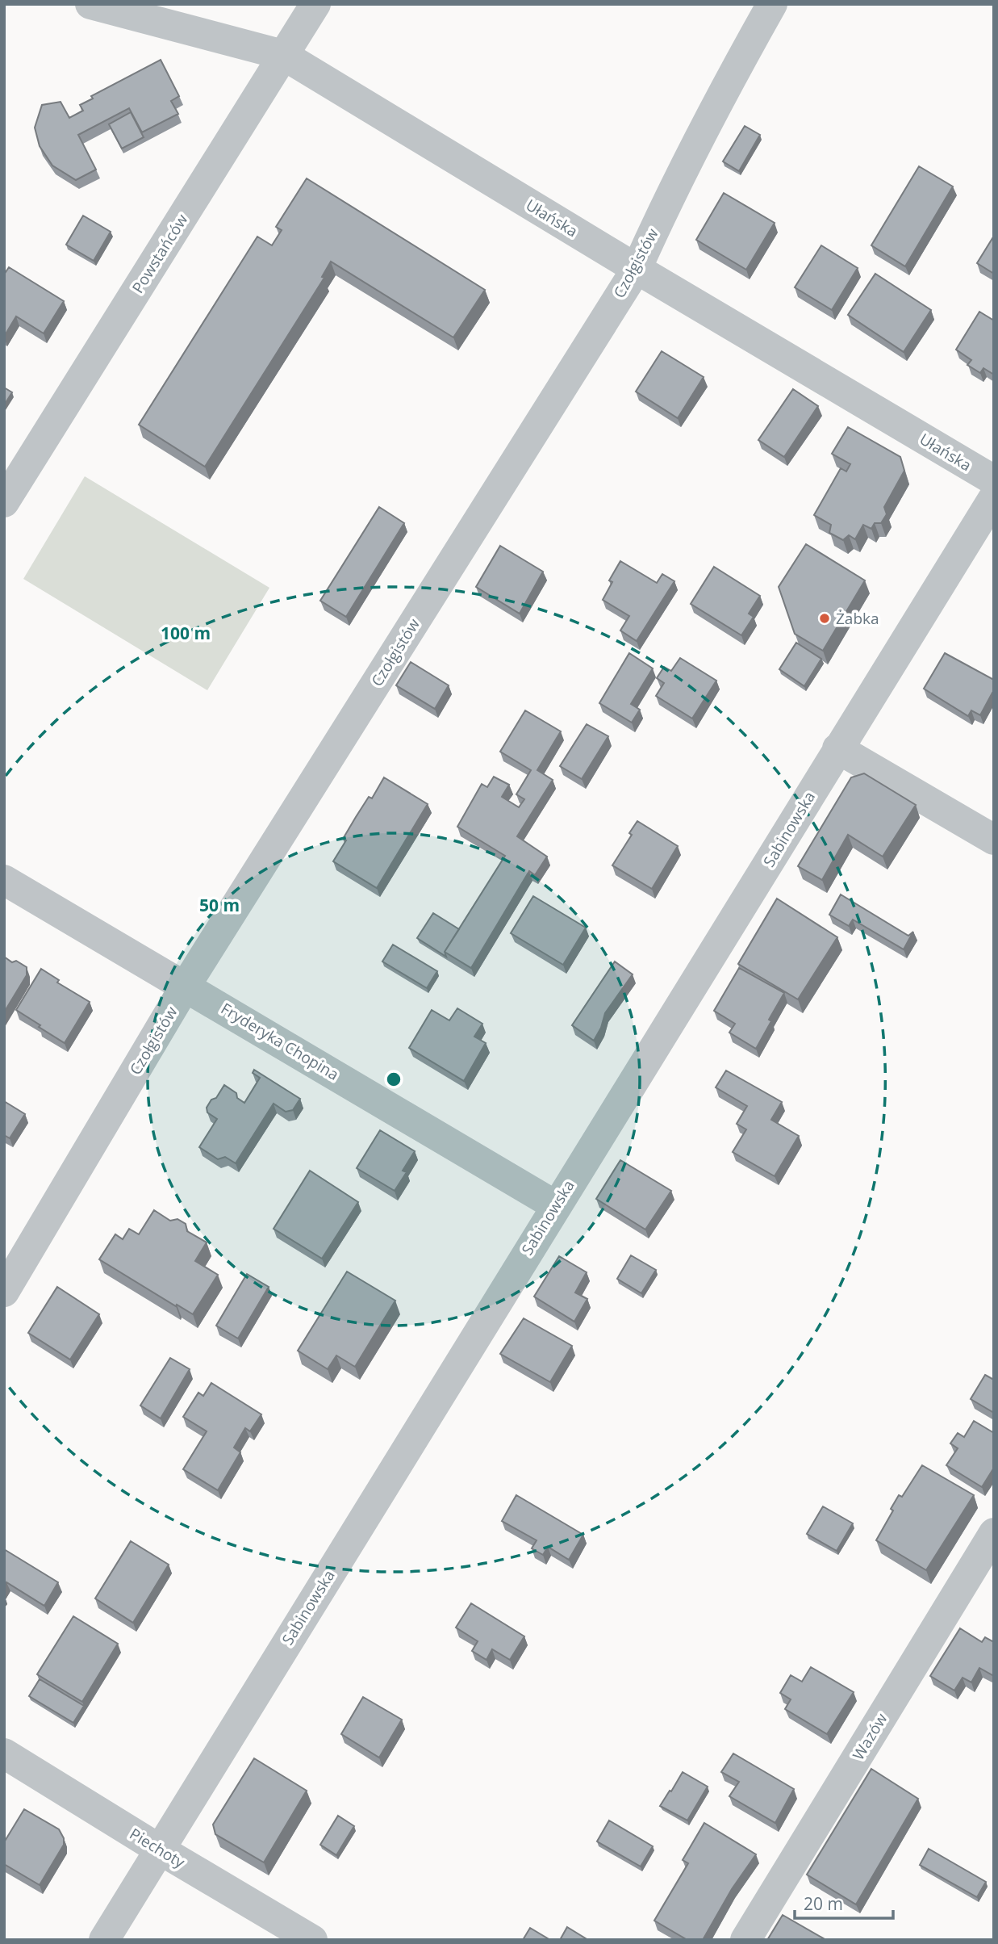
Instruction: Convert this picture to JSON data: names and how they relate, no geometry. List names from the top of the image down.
{
  "streets": {
    "street": [
      "Ułańska",
      "Powstańców",
      "Czołgistów",
      "Sabinowska",
      "Fryderyka Chopina",
      "Wazów",
      "Piechoty"
    ]
  },
  "crossings": [
    ["Ułańska", "Powstańców"],
    ["Ułańska", "Czołgistów"],
    ["Czołgistów", "Fryderyka Chopina"],
    ["Sabinowska", "Fryderyka Chopina"],
    ["Sabinowska", "Piechoty"]
  ],
  "places": ["Żabka"],
  "scale_bar": "20 m",
  "rings": ["100 m", "50 m"]
}
